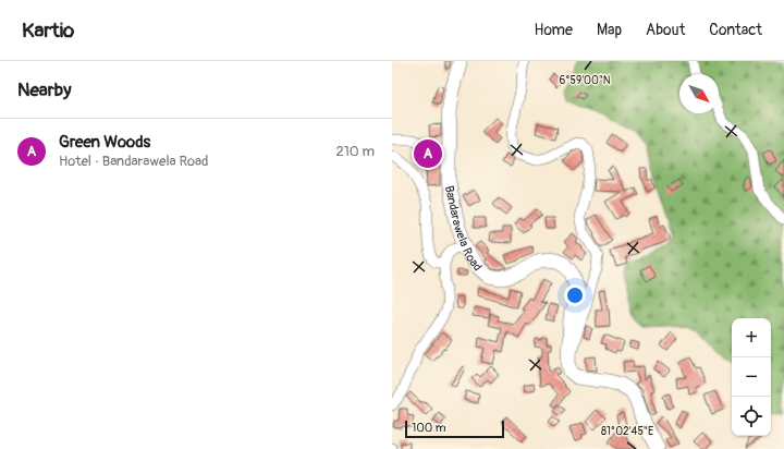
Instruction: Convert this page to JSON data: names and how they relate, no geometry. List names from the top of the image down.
{
  "streets": {
    "highway": ["Bandarawela Road"]
  },
  "scale_bar": "100 m",
  "north": "bottom right",
  "page": {
    "header": "Kartio",
    "nav": [
      "Home",
      "Map",
      "About",
      "Contact"
    ],
    "heading": "Nearby",
    "list": [
      {
        "mark": "A",
        "name": "Green Woods",
        "note": "Hotel · Bandarawela Road",
        "value": "210 m"
      }
    ],
    "pins": "A",
    "map_buttons": ["+", "−"],
    "scale": "100 m"
  },
  "coordinates": ["6°59'00\"N", "81°02'45\"E"]
}
